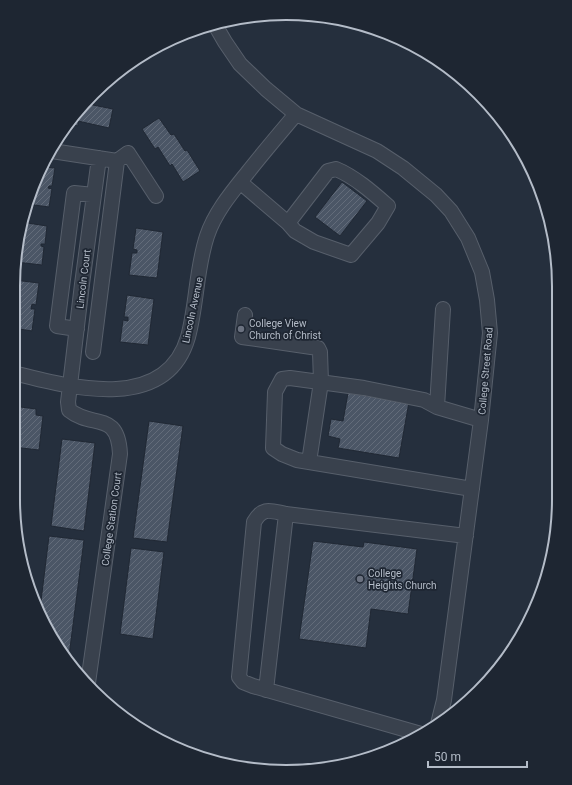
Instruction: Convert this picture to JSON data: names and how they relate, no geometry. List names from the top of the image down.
{
  "streets": {
    "street": [
      "Lincoln Court",
      "Lincoln Avenue",
      "College Street Road",
      "College Station Court"
    ]
  },
  "crossings": [
    ["Lincoln Court", "Lincoln Avenue"],
    ["Lincoln Court", "College Station Court"],
    ["Lincoln Avenue", "College Street Road"],
    ["Lincoln Avenue", "College Station Court"]
  ],
  "places": ["College View Church of Christ", "College Heights Church"],
  "scale_bar": "50 m"
}
